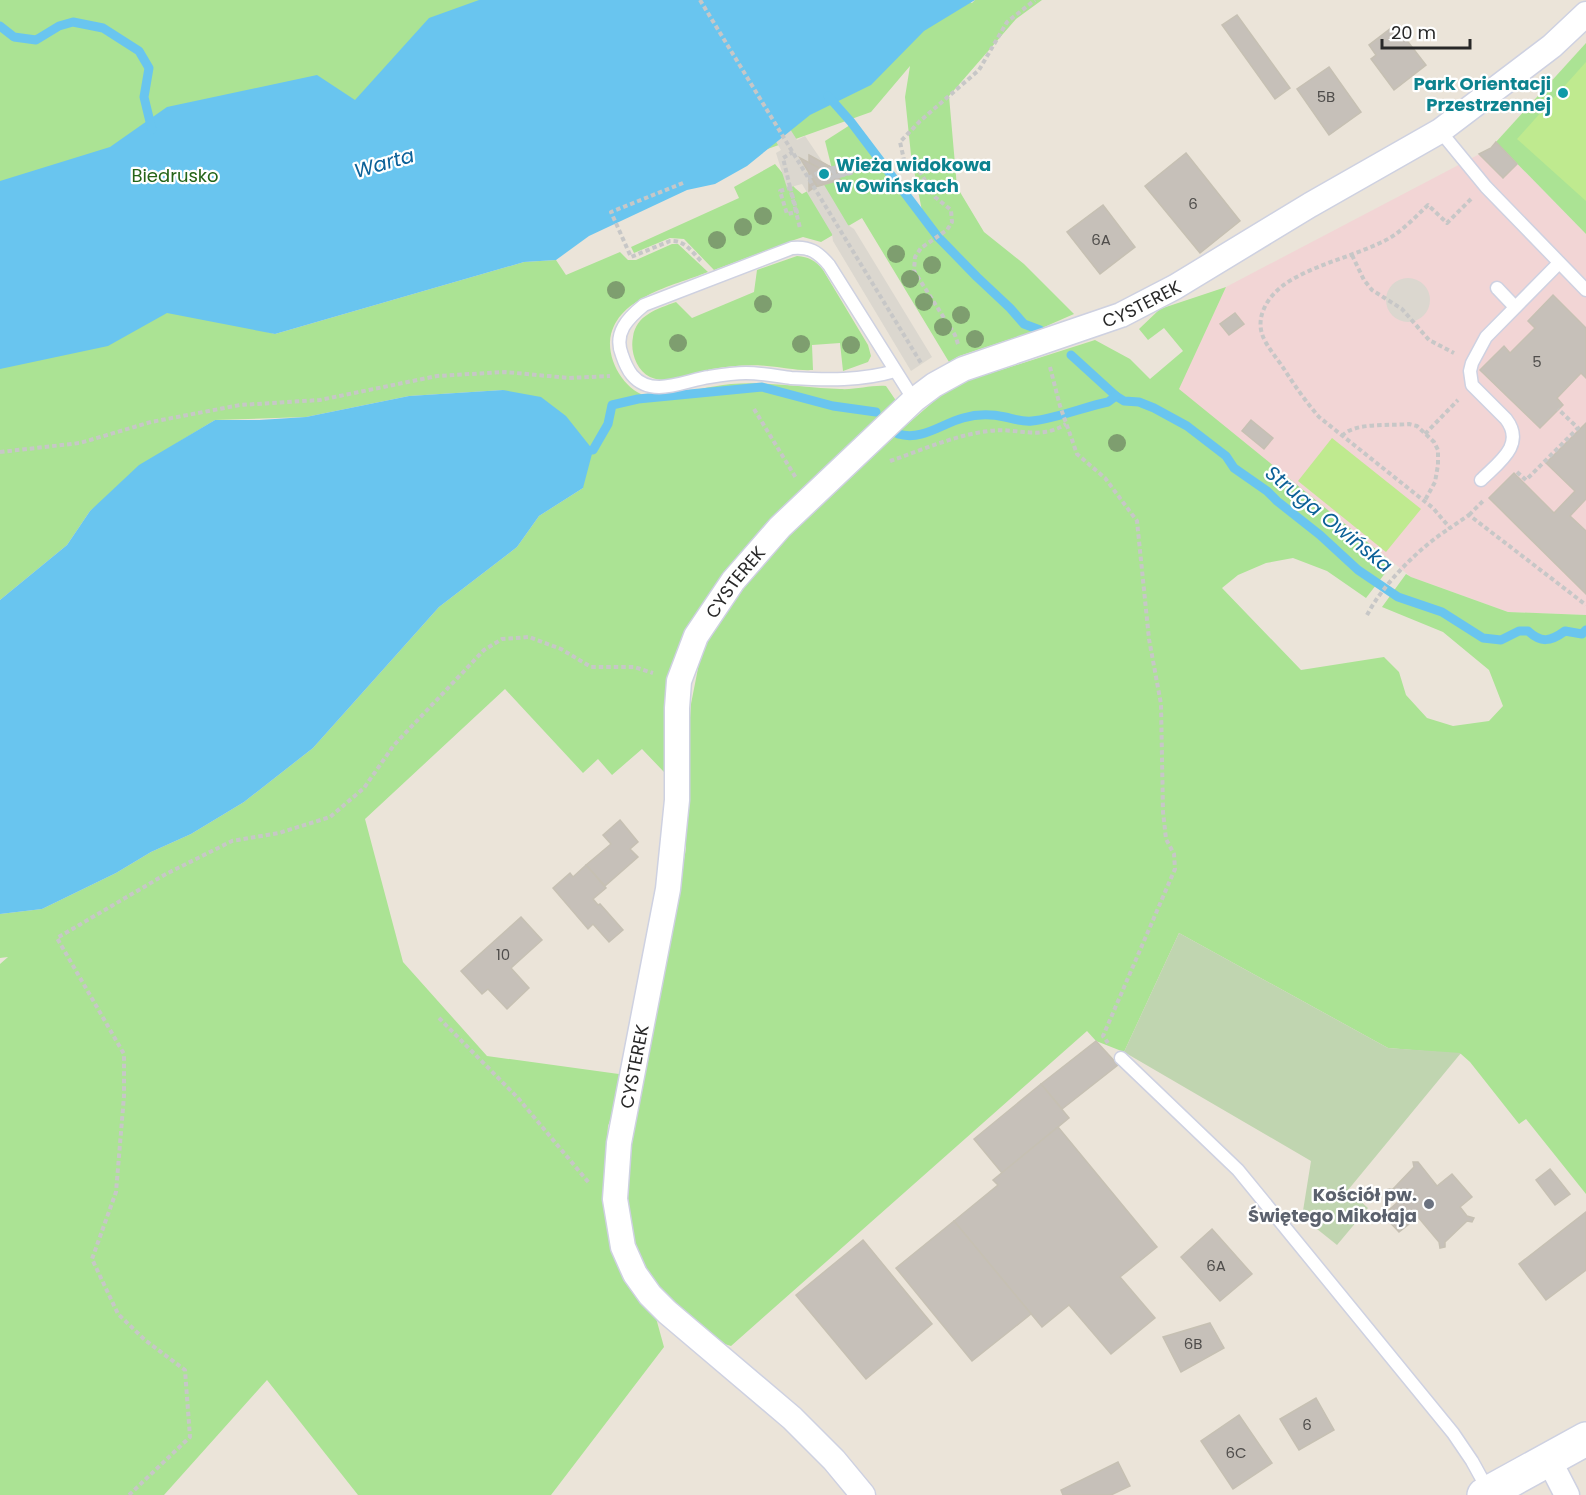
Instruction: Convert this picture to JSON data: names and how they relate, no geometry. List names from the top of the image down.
{
  "streets": {
    "street": ["CYSTEREK"]
  },
  "water": ["Warta", "Struga Owińska"],
  "parks": ["Biedrusko"],
  "places": ["Park Orientacji Przestrzennej", "Wieża widokowa w Owińskach", "Kościół pw. Świętego Mikołaja"],
  "house_numbers": [
    "5B",
    "6",
    "6A",
    "5",
    "10",
    "6A",
    "6B",
    "6",
    "6C"
  ],
  "scale_bar": "20 m"
}
